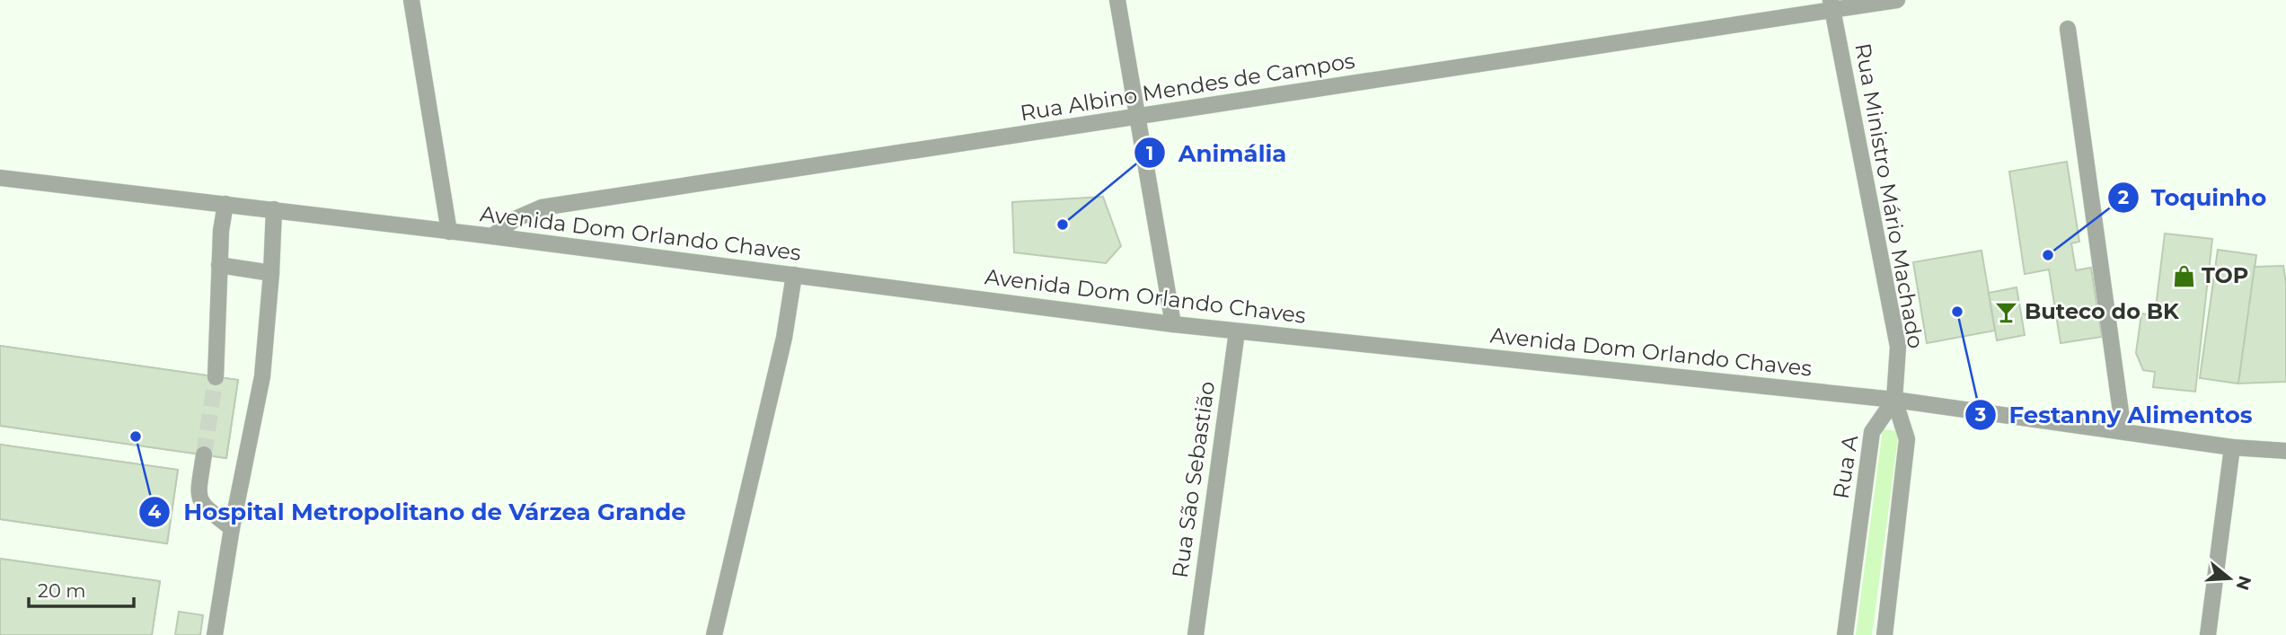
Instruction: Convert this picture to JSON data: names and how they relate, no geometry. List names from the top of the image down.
{
  "streets": {
    "street": [
      "Rua Albino Mendes de Campos",
      "Rua Ministro Mário Machado",
      "Avenida Dom Orlando Chaves",
      "Rua A",
      "Rua São Sebastião"
    ]
  },
  "crossings": [
    ["Rua Albino Mendes de Campos", "Rua Ministro Mário Machado"],
    ["Rua Albino Mendes de Campos", "Avenida Dom Orlando Chaves"],
    ["Rua Ministro Mário Machado", "Avenida Dom Orlando Chaves"],
    ["Rua Ministro Mário Machado", "Rua A"],
    ["Avenida Dom Orlando Chaves", "Rua A"],
    ["Avenida Dom Orlando Chaves", "Rua São Sebastião"]
  ],
  "places": {
    "other": [
      "Animália",
      "Toquinho",
      "Festanny Alimentos",
      "Hospital Metropolitano de Várzea Grande"
    ],
    "shop": ["TOP"],
    "bar": ["Buteco do BK"]
  },
  "scale_bar": "20 m",
  "north": "right"
}
